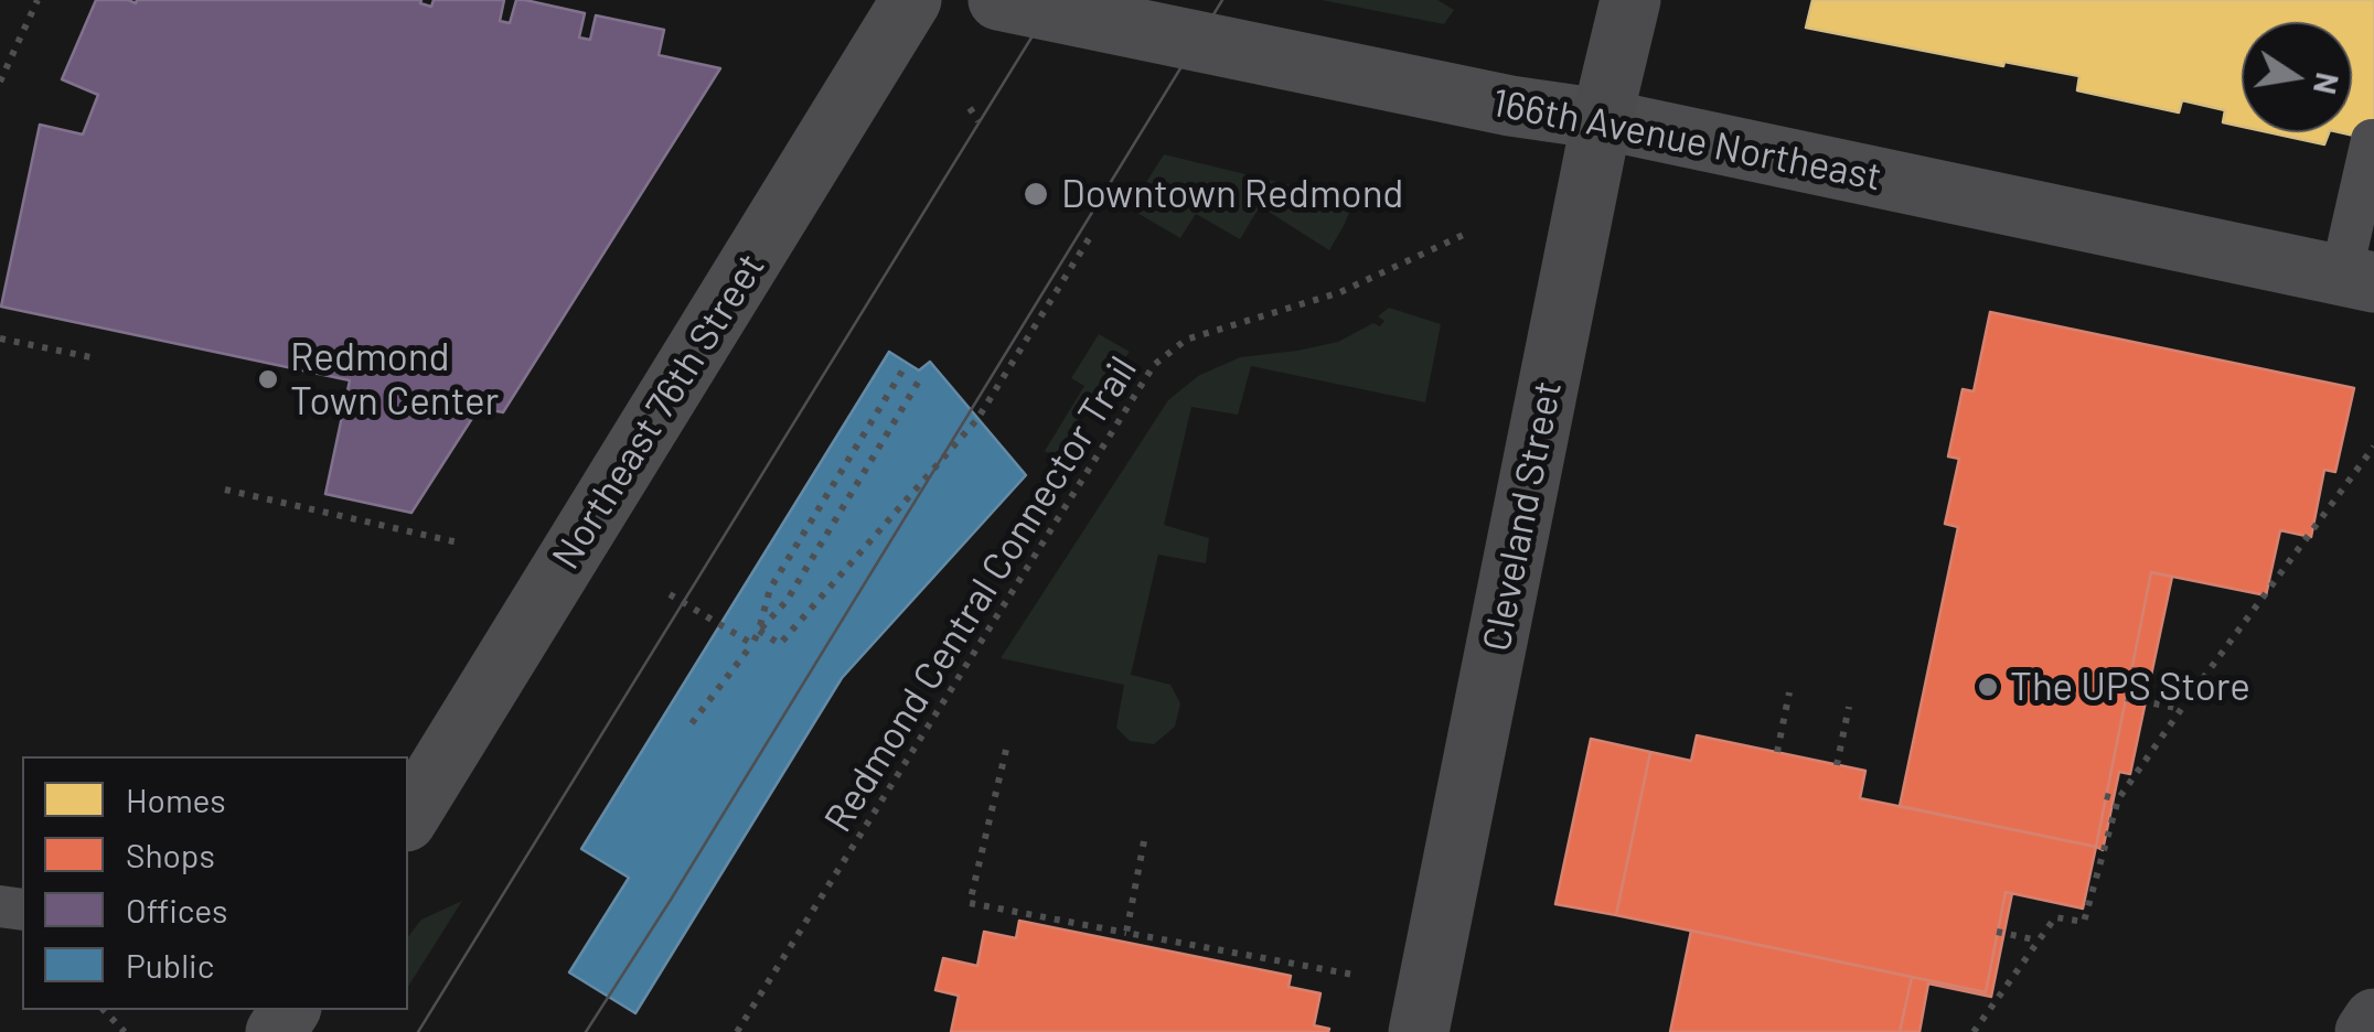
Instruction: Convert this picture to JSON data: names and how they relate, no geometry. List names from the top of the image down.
{
  "streets": {
    "main road": ["Cleveland Street"],
    "street": ["166th Avenue Northeast", "Northeast 76th Street"],
    "path": ["Redmond Central Connector Trail"]
  },
  "crossings": [
    ["166th Avenue Northeast", "Cleveland Street"]
  ],
  "places": ["Downtown Redmond", "Redmond Town Center", "The UPS Store"],
  "legend": [
    "Homes",
    "Shops",
    "Offices",
    "Public"
  ],
  "north": "right"
}
